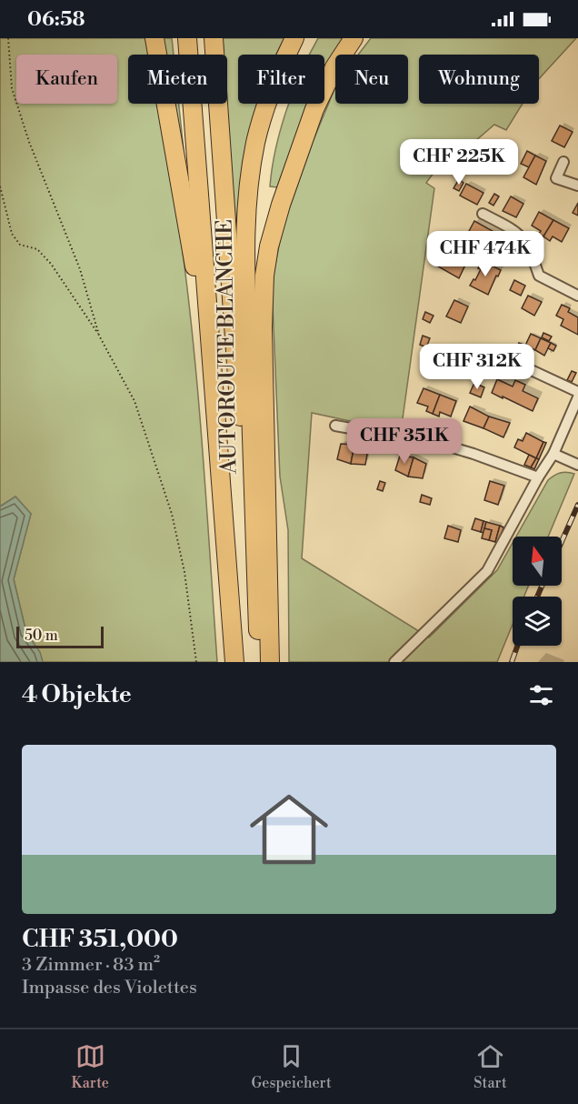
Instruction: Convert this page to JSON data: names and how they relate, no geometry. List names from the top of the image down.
{
  "streets": {
    "highway": ["AUTOROUTE BLANCHE"]
  },
  "scale_bar": "50 m",
  "north": "top",
  "page": {
    "status": "06:58",
    "chip": [
      "Kaufen",
      "Mieten",
      "Filter",
      "Neu",
      "Wohnung"
    ],
    "price": [
      "CHF 225K",
      "CHF 474K",
      "CHF 312K",
      "CHF 351K"
    ],
    "scale": "50 m",
    "heading": "4 Objekte",
    "list": [
      {
        "name": "CHF 351,000",
        "note": "3 Zimmer · 83 m² · Impasse des Violettes"
      }
    ],
    "tabs": ["Karte", "Gespeichert", "Start"]
  }
}
